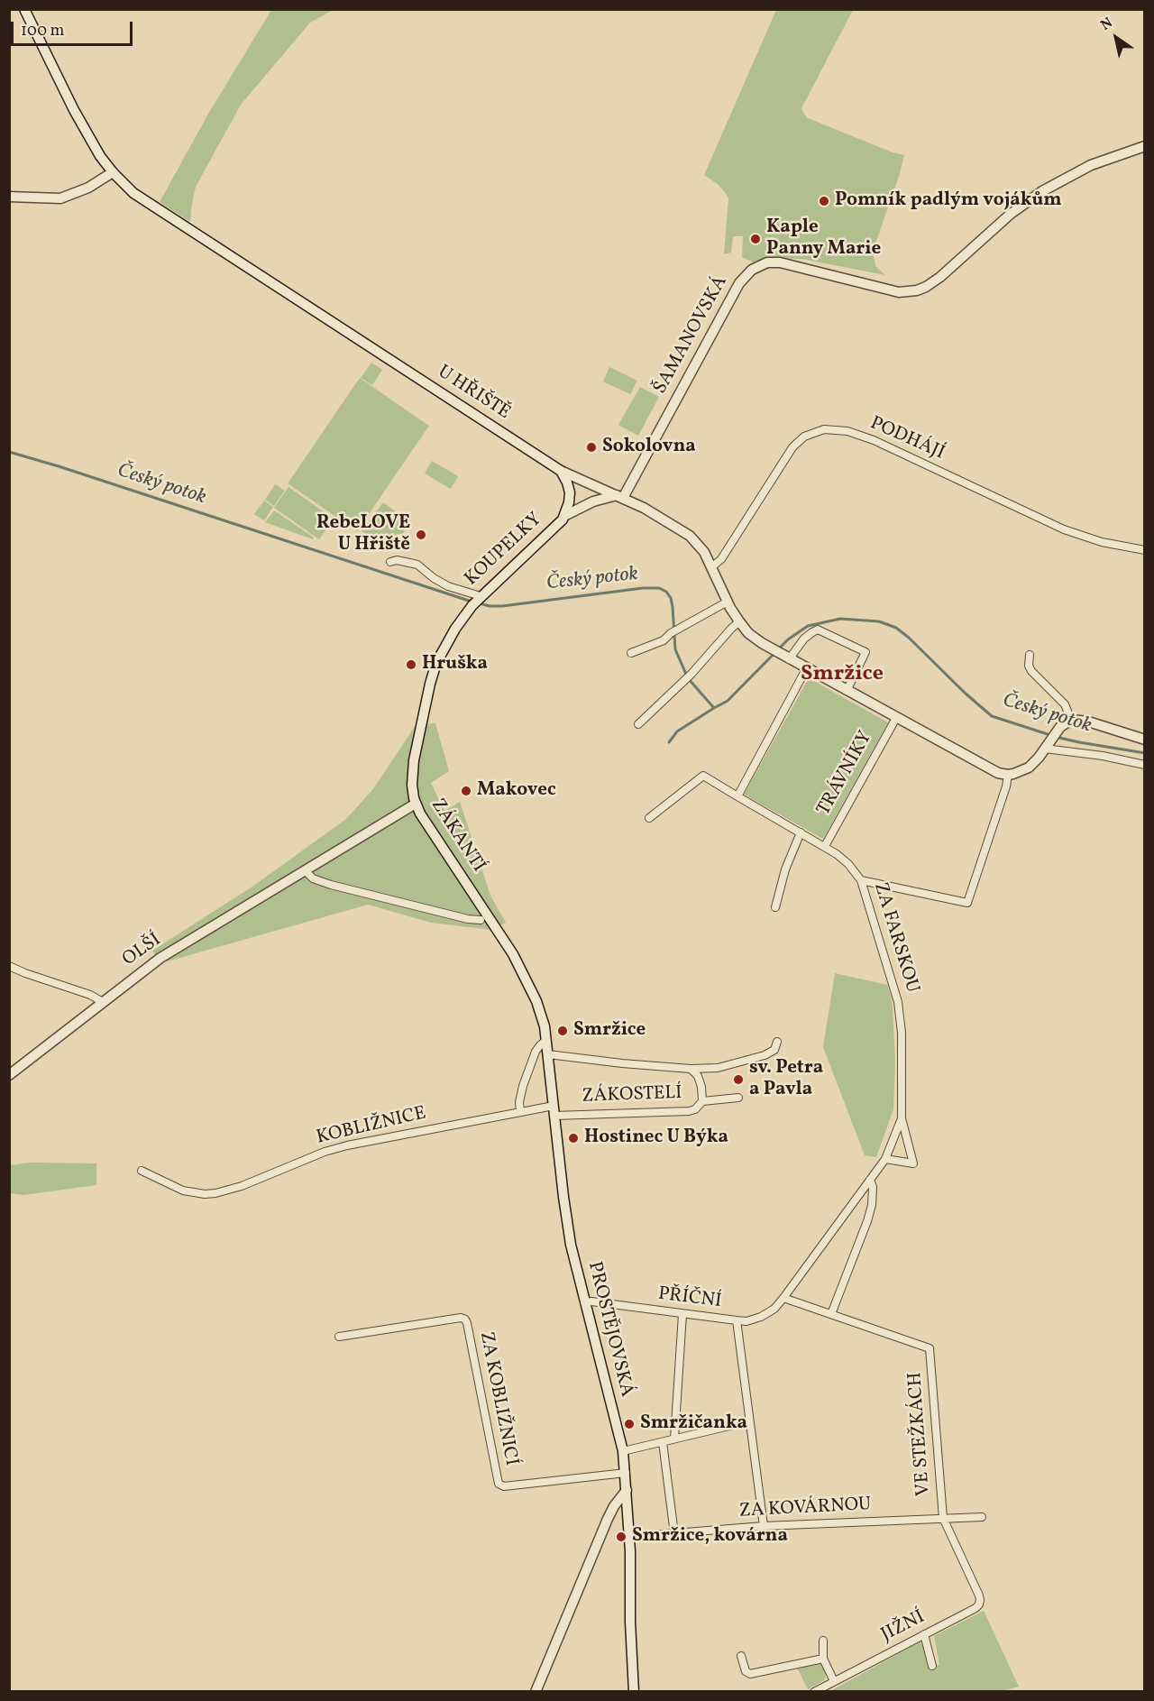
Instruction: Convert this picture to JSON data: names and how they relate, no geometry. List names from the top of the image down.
{
  "streets": {
    "street": [
      "ŠAMANOVSKÁ",
      "U HŘIŠTĚ",
      "PODHÁJÍ",
      "KOUPELKY",
      "TRÁVNÍKY",
      "ZÁKANTÍ",
      "ZA FARSKOU",
      "OLŠÍ",
      "ZÁKOSTELÍ",
      "KOBLIŽNICE",
      "PŘÍČNÍ",
      "PROSTĚJOVSKÁ",
      "ZA KOBLIŽNICÍ",
      "VE STEŽKÁCH",
      "ZA KOVÁRNOU",
      "JIŽNÍ"
    ]
  },
  "crossings": [
    ["ŠAMANOVSKÁ", "KOUPELKY"],
    ["ŠAMANOVSKÁ", "TRÁVNÍKY"],
    ["U HŘIŠTĚ", "KOUPELKY"],
    ["PODHÁJÍ", "TRÁVNÍKY"],
    ["KOUPELKY", "TRÁVNÍKY"],
    ["KOUPELKY", "ZÁKANTÍ"],
    ["TRÁVNÍKY", "ZA FARSKOU"],
    ["ZÁKANTÍ", "OLŠÍ"],
    ["ZÁKANTÍ", "PROSTĚJOVSKÁ"],
    ["ZA FARSKOU", "PŘÍČNÍ"],
    ["ZÁKOSTELÍ", "KOBLIŽNICE"],
    ["ZÁKOSTELÍ", "PROSTĚJOVSKÁ"],
    ["KOBLIŽNICE", "PROSTĚJOVSKÁ"],
    ["PŘÍČNÍ", "PROSTĚJOVSKÁ"],
    ["PROSTĚJOVSKÁ", "ZA KOBLIŽNICÍ"],
    ["PROSTĚJOVSKÁ", "ZA KOVÁRNOU"],
    ["VE STEŽKÁCH", "ZA KOVÁRNOU"],
    ["VE STEŽKÁCH", "JIŽNÍ"],
    ["ZA KOVÁRNOU", "JIŽNÍ"]
  ],
  "districts": ["Smržice"],
  "water": ["Český potok"],
  "places": [
    "Pomník padlým vojákům",
    "Kaple Panny Marie",
    "Sokolovna",
    "RebeLOVE U Hřiště",
    "Hruška",
    "Makovec",
    "Smržice",
    "sv. Petra a Pavla",
    "Hostinec U Býka",
    "Smržičanka",
    "Smržice, kovárna"
  ],
  "scale_bar": "100 m",
  "north": "top left"
}
